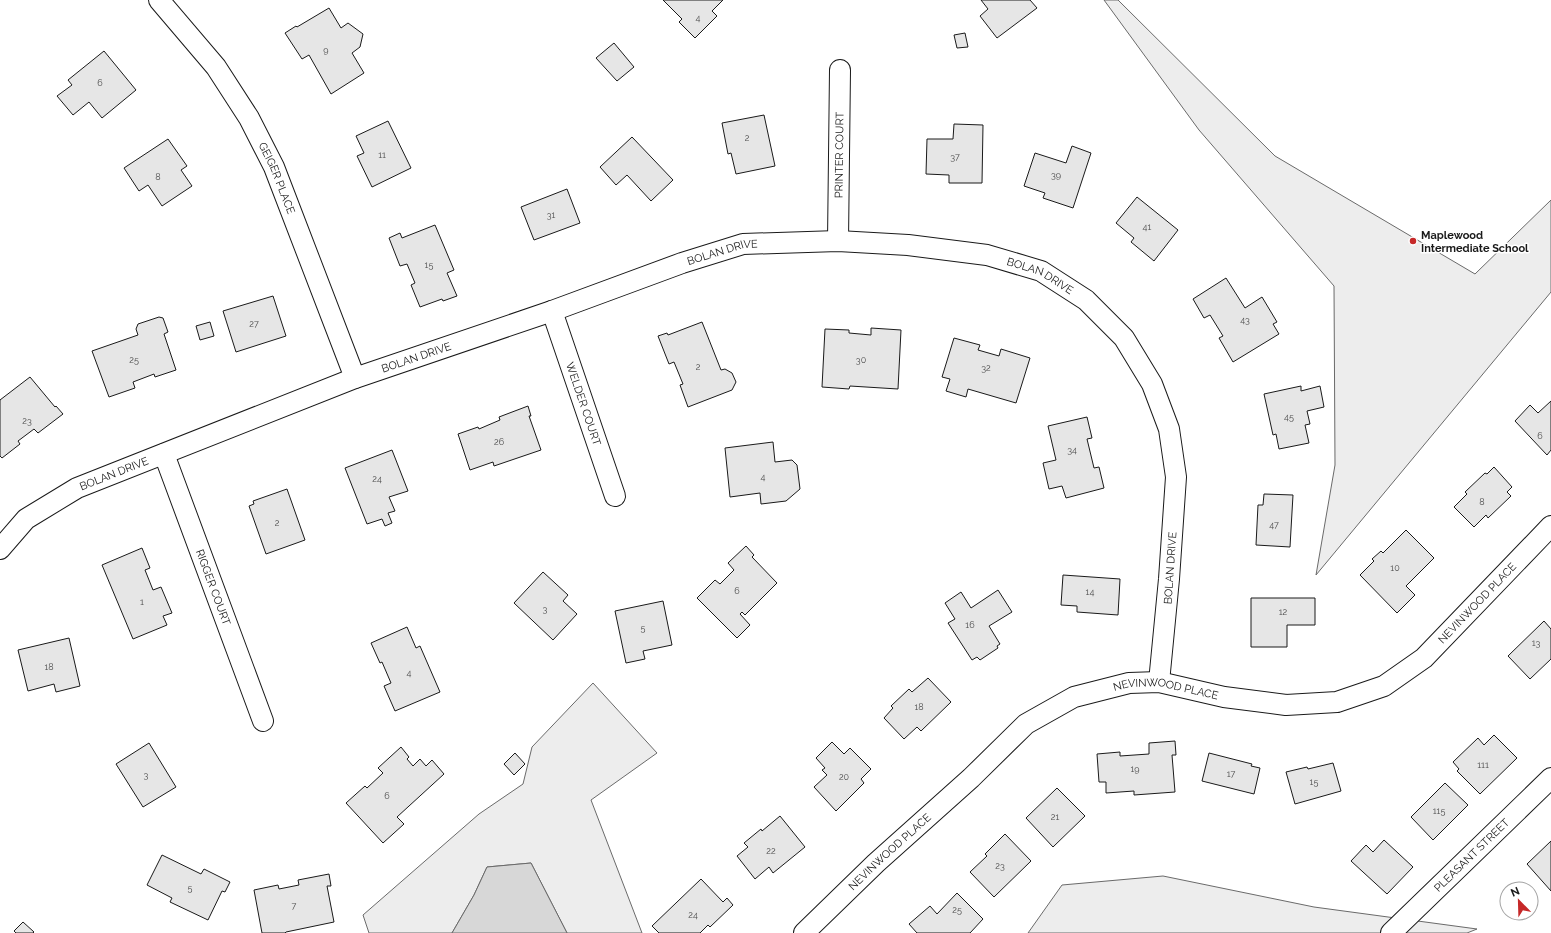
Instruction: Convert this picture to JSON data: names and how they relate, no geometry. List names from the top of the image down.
{
  "streets": {
    "street": [
      "PRINTER COURT",
      "GEIGER PLACE",
      "BOLAN DRIVE",
      "WELDER COURT",
      "RIGGER COURT",
      "NEVINWOOD PLACE",
      "PLEASANT STREET"
    ]
  },
  "crossings": [
    ["PRINTER COURT", "BOLAN DRIVE"],
    ["GEIGER PLACE", "BOLAN DRIVE"],
    ["BOLAN DRIVE", "WELDER COURT"],
    ["BOLAN DRIVE", "RIGGER COURT"],
    ["BOLAN DRIVE", "NEVINWOOD PLACE"]
  ],
  "places": ["Maplewood Intermediate School"],
  "house_numbers": [
    "4",
    "9",
    "6",
    "2",
    "11",
    "37",
    "39",
    "8",
    "31",
    "41",
    "15",
    "43",
    "27",
    "25",
    "30",
    "2",
    "32",
    "45",
    "23",
    "6",
    "26",
    "34",
    "4",
    "24",
    "8",
    "2",
    "47",
    "10",
    "6",
    "14",
    "1",
    "3",
    "12",
    "16",
    "5",
    "13",
    "18",
    "4",
    "18",
    "111",
    "19",
    "17",
    "3",
    "20",
    "15",
    "6",
    "115",
    "21",
    "22",
    "23",
    "5",
    "7",
    "25",
    "24"
  ],
  "north": "top left"
}
